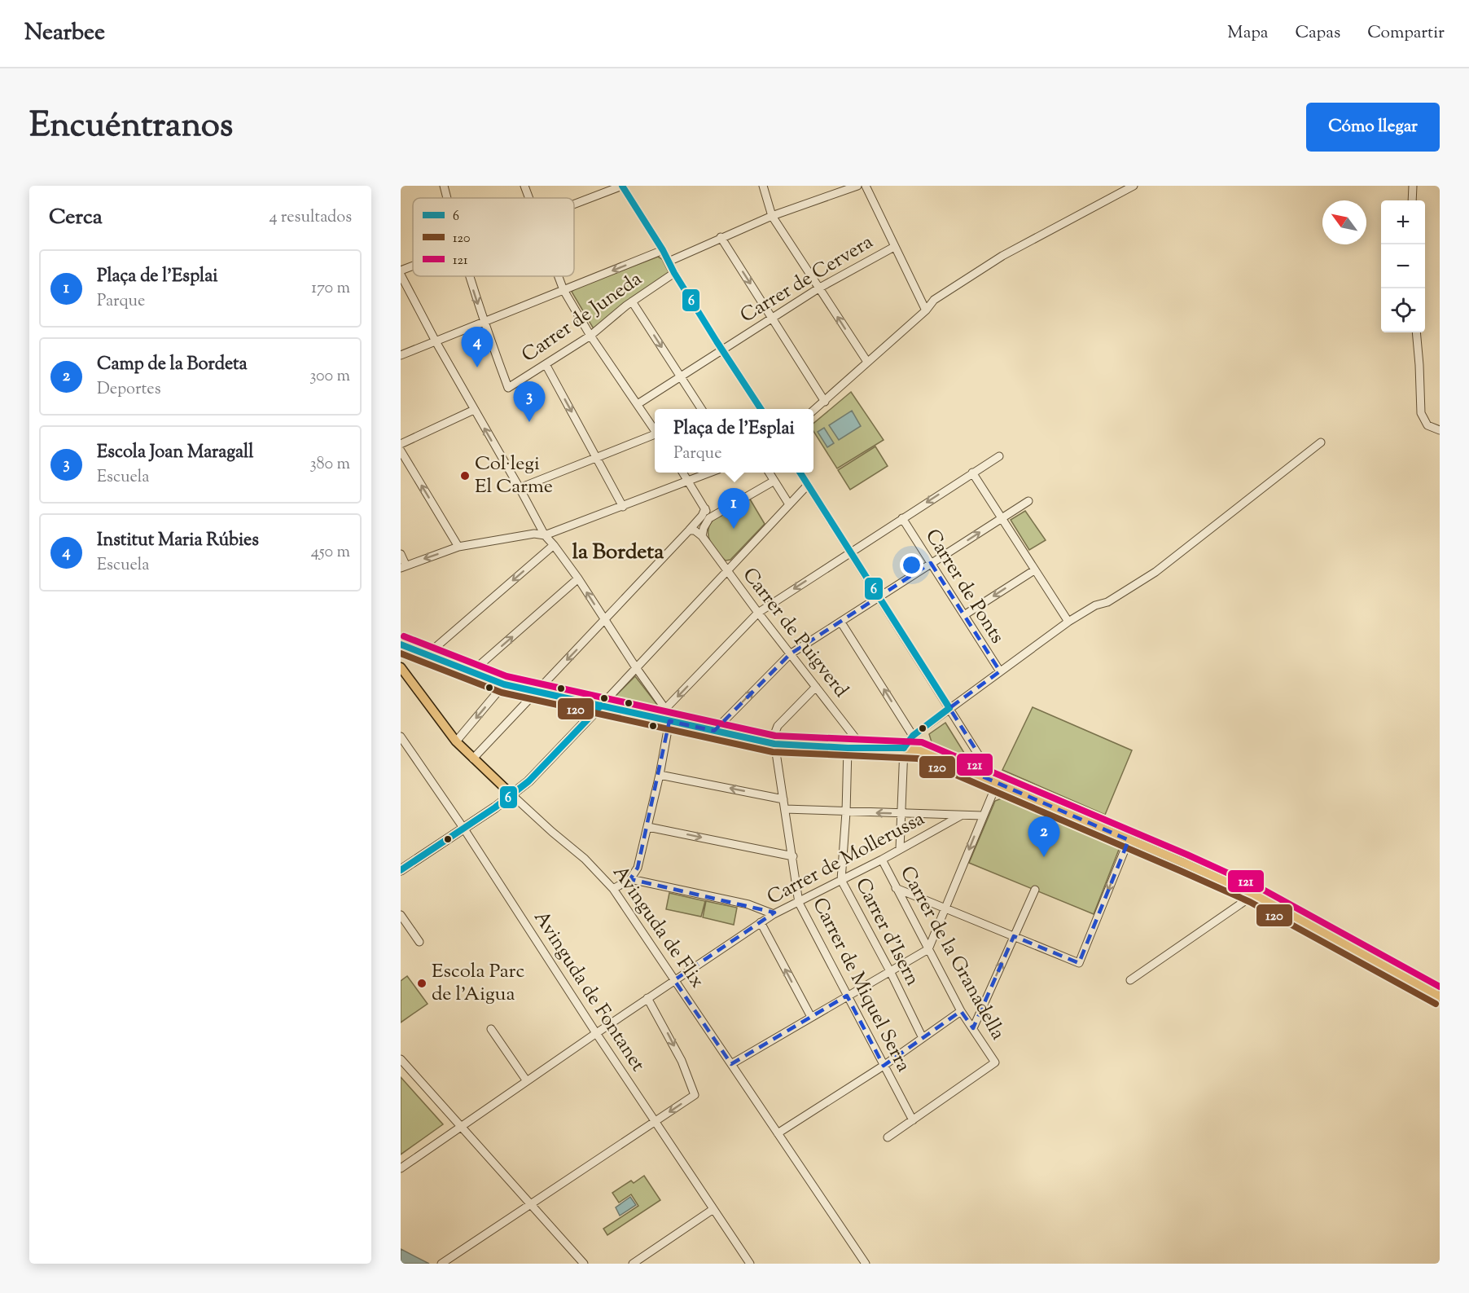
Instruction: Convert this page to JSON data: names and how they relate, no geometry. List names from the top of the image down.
{
  "streets": {
    "main road": ["Avinguda de Flix"],
    "street": [
      "Carrer de Cervera",
      "Carrer de Juneda",
      "Carrer de Ponts",
      "Carrer de Puigverd",
      "Carrer de Mollerussa",
      "Carrer d'Isern",
      "Carrer de la Granadella",
      "Carrer de Miquel Serra",
      "Avinguda de Fontanet"
    ]
  },
  "crossings": [
    ["Carrer de Mollerussa", "Avinguda de Flix"],
    ["Carrer de Mollerussa", "Carrer d'Isern"],
    ["Carrer de Mollerussa", "Carrer de la Granadella"],
    ["Carrer de Mollerussa", "Carrer de Miquel Serra"],
    ["Carrer de Mollerussa", "Avinguda de Fontanet"],
    ["Carrer de la Granadella", "Carrer de Miquel Serra"]
  ],
  "districts": ["la Bordeta"],
  "places": ["Col·legi El Carme", "Escola Parc de l'Aigua"],
  "lines": ["transit line 6", "transit line 121", "transit line 120"],
  "legend": ["6", "120", "121"],
  "north": "top left",
  "page": {
    "header": "Nearbee",
    "nav": ["Mapa", "Capas", "Compartir"],
    "title": "Encuéntranos",
    "buttons": "Cómo llegar",
    "heading": ["Cerca", "4 resultados"],
    "map_buttons": ["+", "−"],
    "list": [
      {
        "mark": "1",
        "name": "Plaça de l'Esplai",
        "note": "Parque",
        "value": "170 m"
      },
      {
        "mark": "2",
        "name": "Camp de la Bordeta",
        "note": "Deportes",
        "value": "300 m"
      },
      {
        "mark": "3",
        "name": "Escola Joan Maragall",
        "note": "Escuela",
        "value": "380 m"
      },
      {
        "mark": "4",
        "name": "Institut Maria Rúbies",
        "note": "Escuela",
        "value": "450 m"
      }
    ],
    "pins": [
      "4",
      "3",
      "1",
      "2"
    ],
    "popup": ["Plaça de l'Esplai", "Parque"]
  }
}
